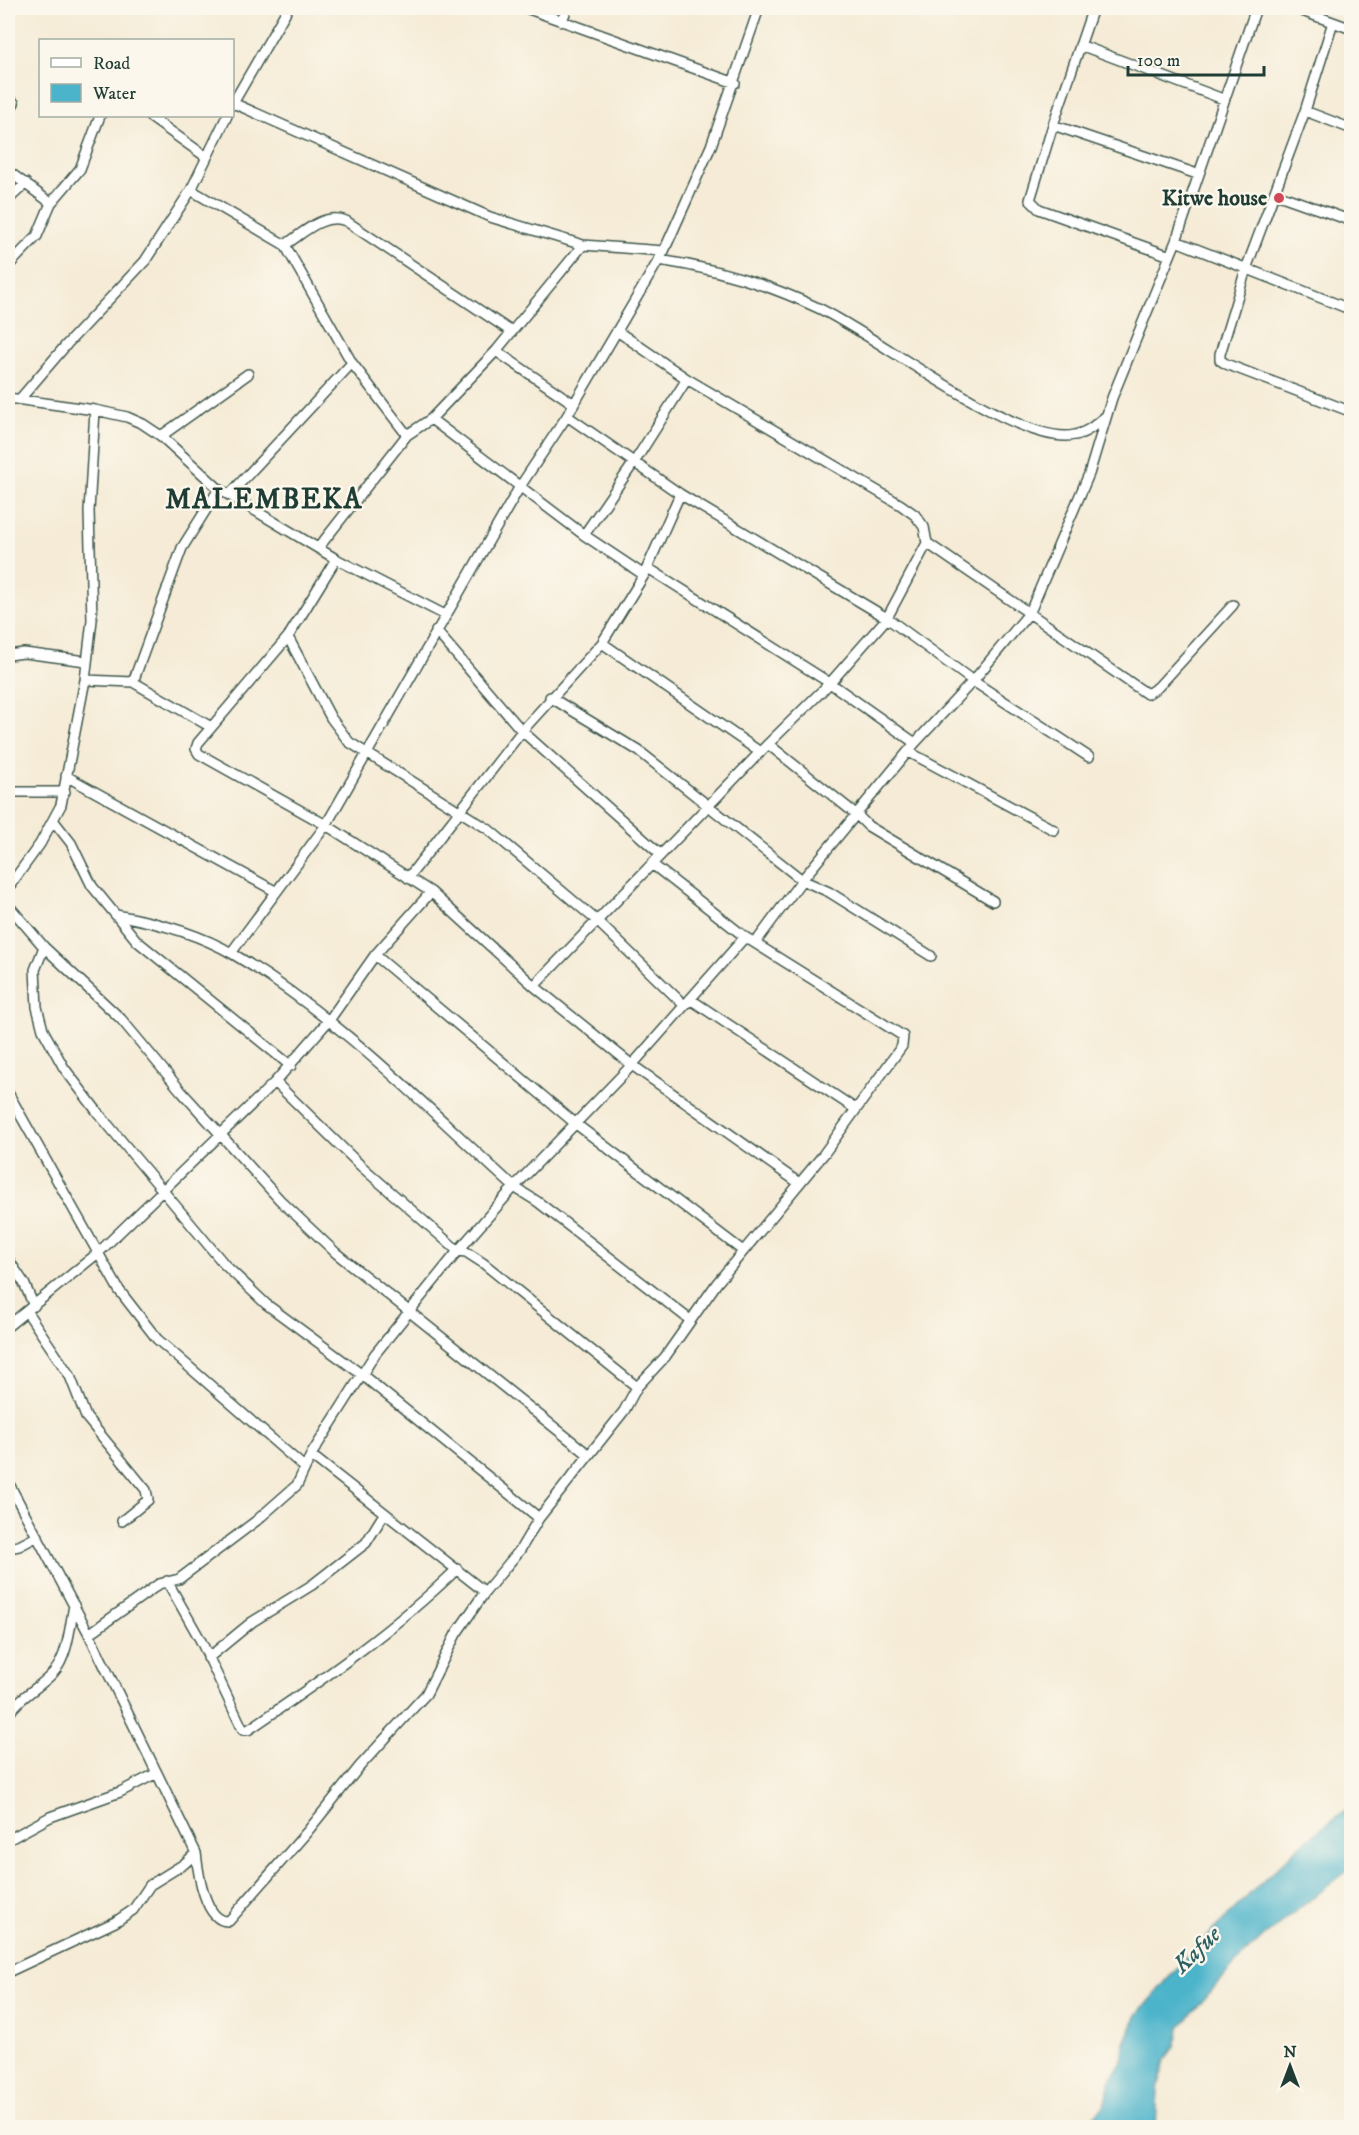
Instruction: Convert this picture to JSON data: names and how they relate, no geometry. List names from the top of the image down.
{
  "districts": ["MALEMBEKA"],
  "water": ["Kafue"],
  "places": ["Kitwe house"],
  "legend": ["Road", "Water"],
  "scale_bar": "100 m",
  "north": "top"
}
